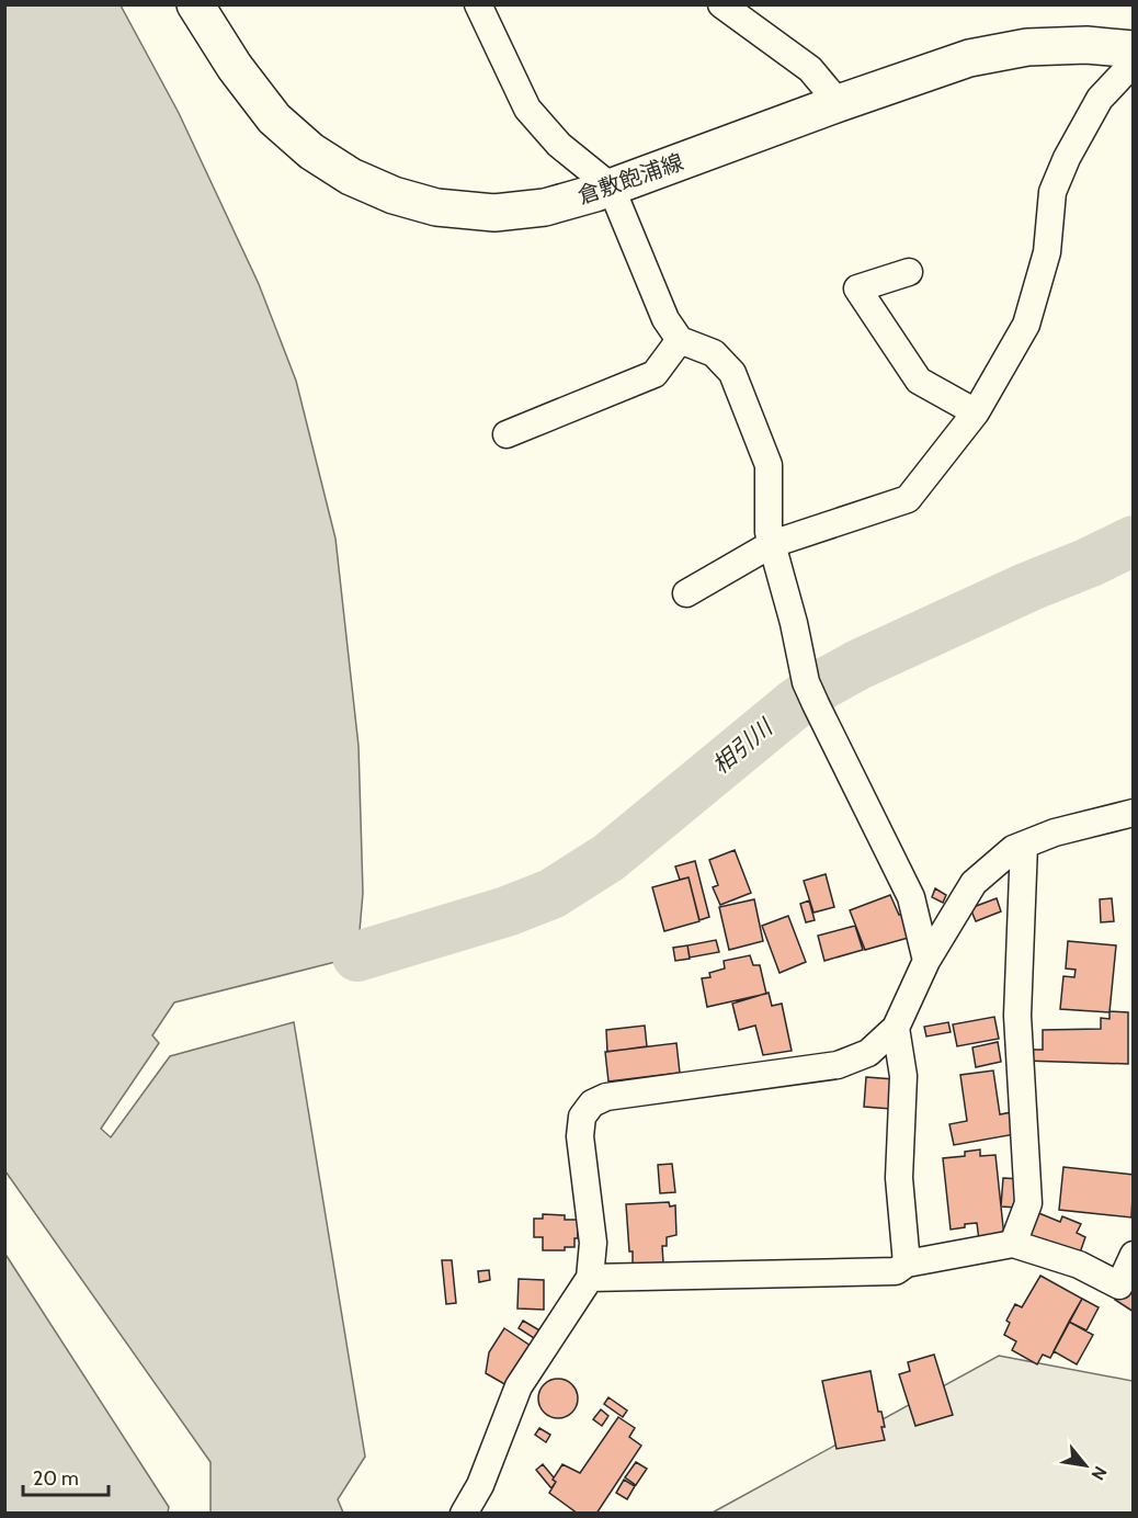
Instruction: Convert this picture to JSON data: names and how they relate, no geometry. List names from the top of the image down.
{
  "streets": {
    "main road": ["倉敷飽浦線"]
  },
  "water": ["相引川"],
  "scale_bar": "20 m",
  "north": "bottom right"
}
